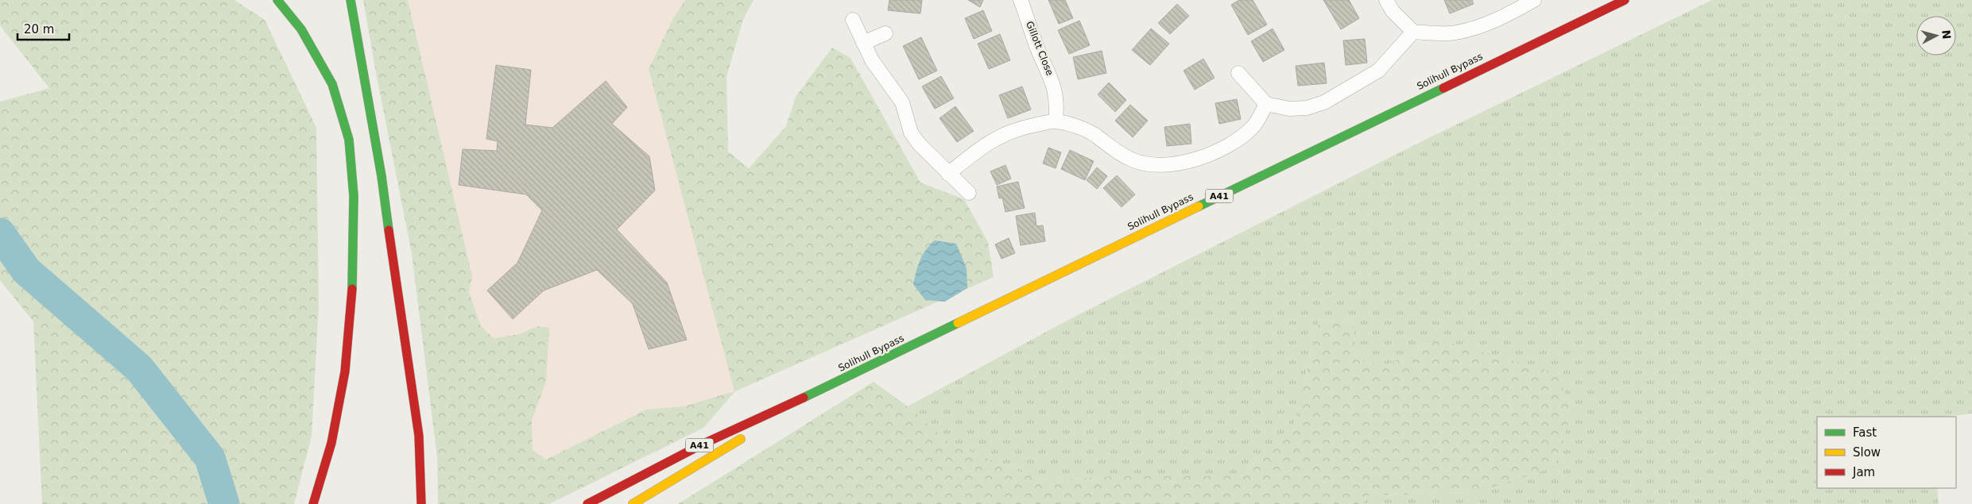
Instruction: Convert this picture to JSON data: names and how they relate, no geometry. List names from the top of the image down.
{
  "streets": {
    "highway": ["Solihull Bypass", "A41"],
    "street": ["Gillott Close"]
  },
  "legend": ["Fast", "Slow", "Jam"],
  "scale_bar": "20 m",
  "north": "right"
}
